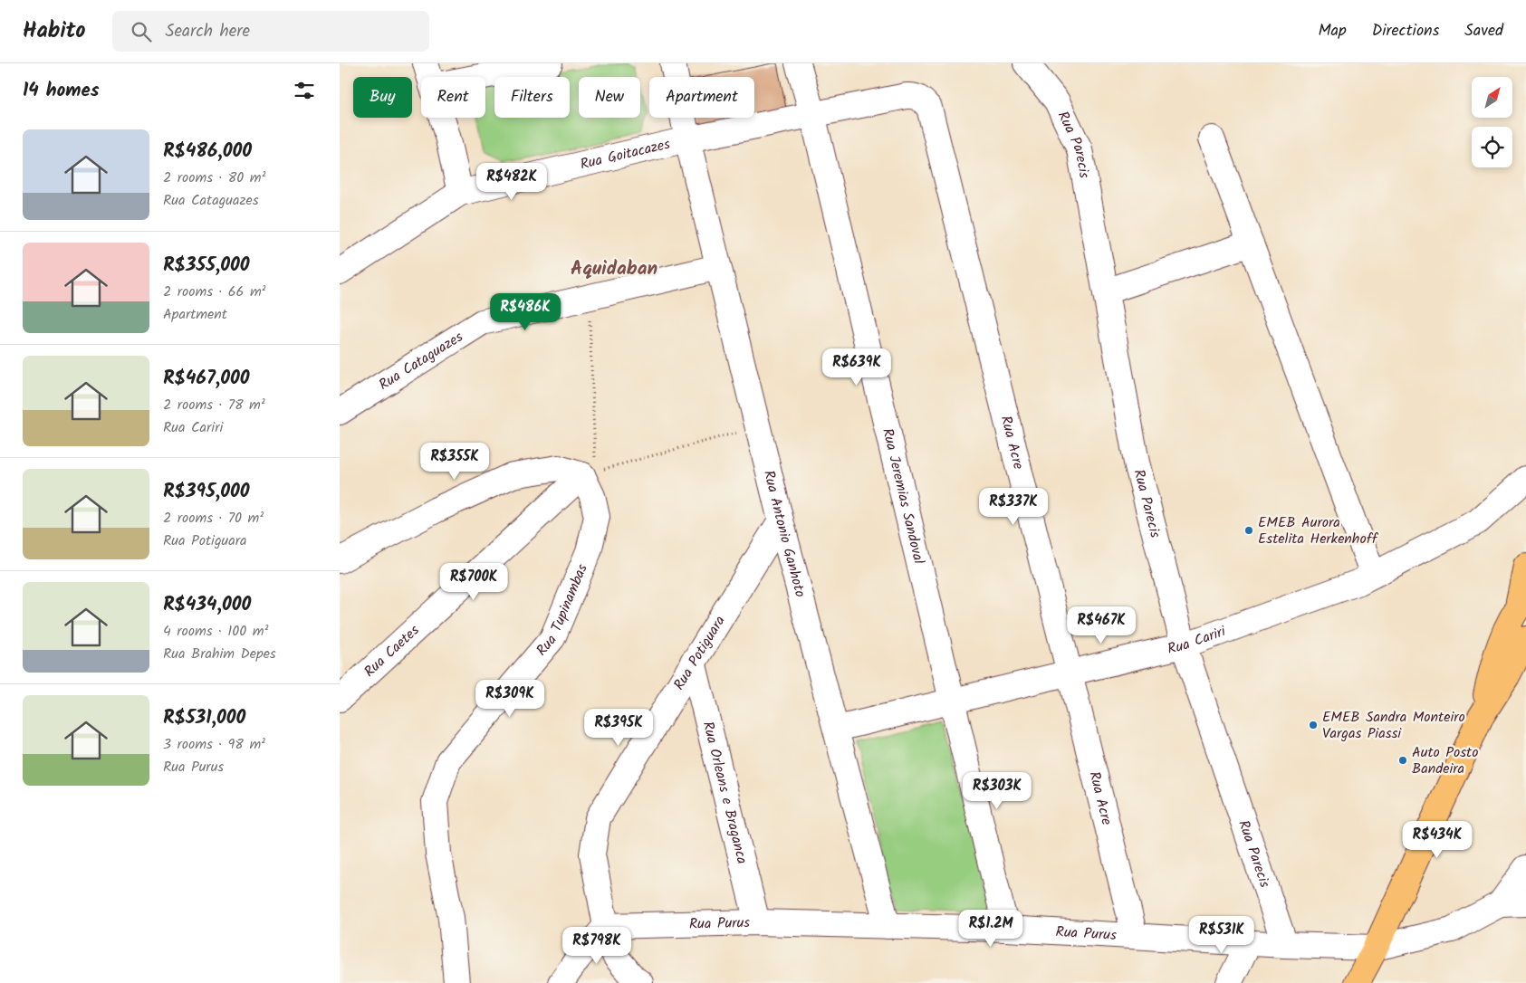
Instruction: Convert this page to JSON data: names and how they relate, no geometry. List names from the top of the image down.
{
  "streets": {
    "street": [
      "Rua Parecis",
      "Rua Goitacazes",
      "Rua Cataguazes",
      "Rua Acre",
      "Rua Jeremias Sandoval",
      "Rua Antonio Ganhoto",
      "Rua Tupinambas",
      "Rua Cariri",
      "Rua Caetes",
      "Rua Potiguara",
      "Rua Orleans e Braganca",
      "Rua Purus"
    ]
  },
  "crossings": [
    ["Rua Parecis", "Rua Cariri"],
    ["Rua Parecis", "Rua Purus"],
    ["Rua Goitacazes", "Rua Acre"],
    ["Rua Goitacazes", "Rua Jeremias Sandoval"],
    ["Rua Goitacazes", "Rua Antonio Ganhoto"],
    ["Rua Cataguazes", "Rua Antonio Ganhoto"],
    ["Rua Acre", "Rua Cariri"],
    ["Rua Acre", "Rua Purus"],
    ["Rua Jeremias Sandoval", "Rua Cariri"],
    ["Rua Jeremias Sandoval", "Rua Purus"],
    ["Rua Antonio Ganhoto", "Rua Cariri"],
    ["Rua Antonio Ganhoto", "Rua Potiguara"],
    ["Rua Antonio Ganhoto", "Rua Purus"],
    ["Rua Tupinambas", "Rua Caetes"],
    ["Rua Potiguara", "Rua Orleans e Braganca"],
    ["Rua Potiguara", "Rua Purus"],
    ["Rua Orleans e Braganca", "Rua Purus"]
  ],
  "districts": ["Aquidaban"],
  "places": ["EMEB Aurora Estelita Herkenhoff", "EMEB Sandra Monteiro Vargas Piassi", "Auto Posto Bandeira"],
  "north": "top right",
  "page": {
    "header": "Habito",
    "search": "Search here",
    "nav": ["Map", "Directions", "Saved"],
    "heading": "14 homes",
    "chip": [
      "Buy",
      "Rent",
      "Filters",
      "New",
      "Apartment"
    ],
    "list": [
      {
        "name": "R$486,000",
        "note": "2 rooms · 80 m² · Rua Cataguazes"
      },
      {
        "name": "R$355,000",
        "note": "2 rooms · 66 m² · Apartment"
      },
      {
        "name": "R$467,000",
        "note": "2 rooms · 78 m² · Rua Cariri"
      },
      {
        "name": "R$395,000",
        "note": "2 rooms · 70 m² · Rua Potiguara"
      },
      {
        "name": "R$434,000",
        "note": "4 rooms · 100 m² · Rua Brahim Depes"
      },
      {
        "name": "R$531,000",
        "note": "3 rooms · 98 m² · Rua Purus"
      }
    ],
    "price": [
      "R$482K",
      "R$486K",
      "R$639K",
      "R$355K",
      "R$337K",
      "R$700K",
      "R$467K",
      "R$309K",
      "R$395K",
      "R$303K",
      "R$434K",
      "R$1.2M",
      "R$531K",
      "R$798K"
    ]
  }
}
